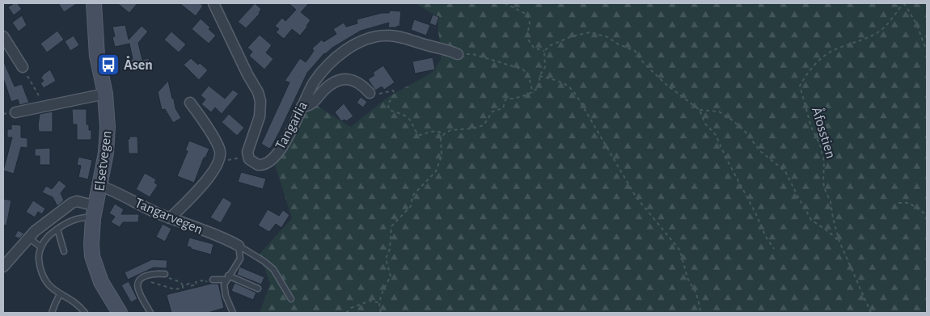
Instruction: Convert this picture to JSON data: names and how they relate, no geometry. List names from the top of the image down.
{
  "streets": {
    "main road": ["Elsetvegen"],
    "street": ["Tangarlia", "Tangarvegen"],
    "path": ["Åfosstien"]
  },
  "crossings": [
    ["Elsetvegen", "Tangarvegen"]
  ],
  "places": {
    "bus stop": ["Åsen"]
  }
}
